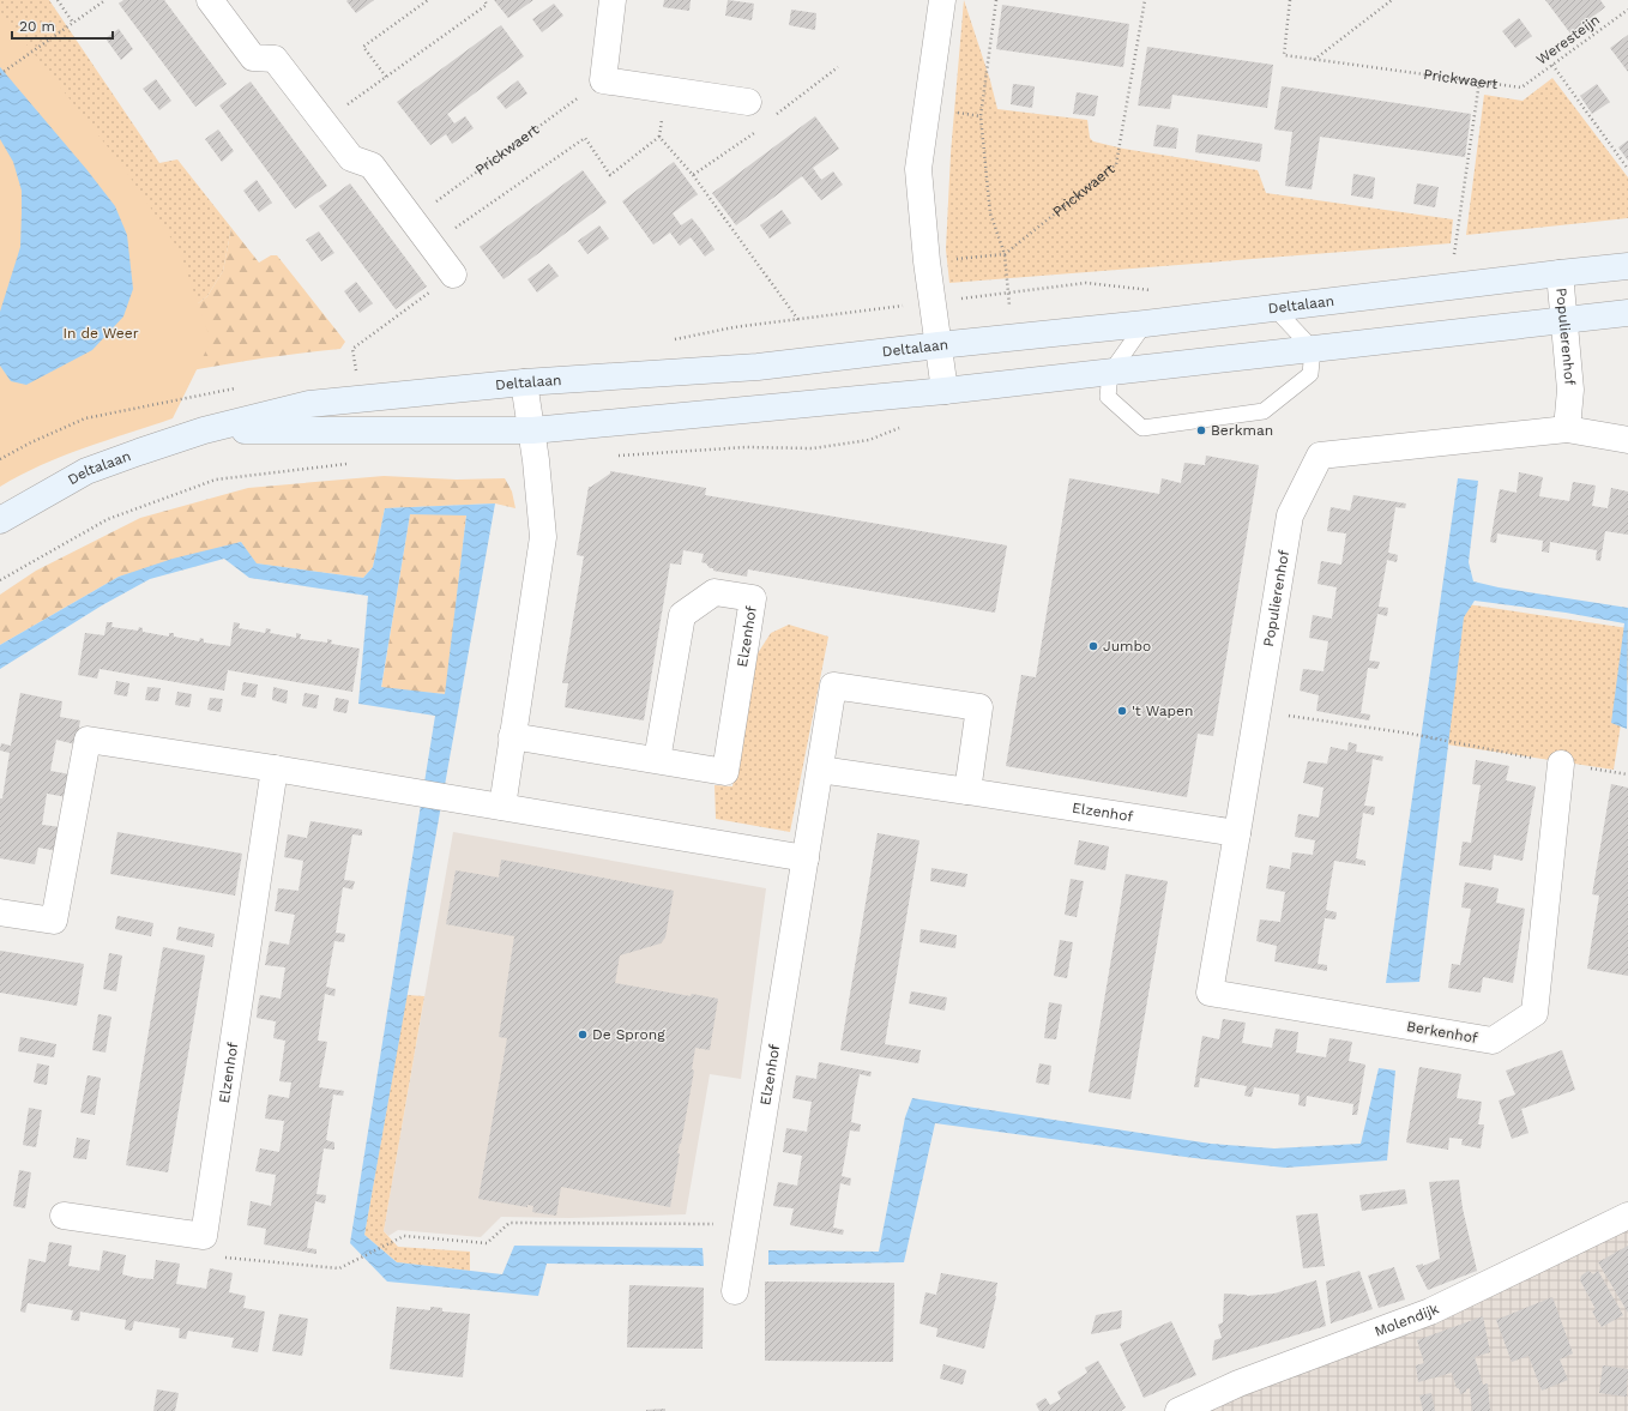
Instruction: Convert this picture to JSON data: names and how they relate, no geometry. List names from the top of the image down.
{
  "streets": {
    "street": [
      "Deltalaan",
      "Populierenhof",
      "Elzenhof",
      "Berkenhof",
      "Molendijk"
    ],
    "path": ["Weresteijn", "Prickwaert"]
  },
  "crossings": [
    ["Weresteijn", "Prickwaert"],
    ["Deltalaan", "Populierenhof"],
    ["Populierenhof", "Elzenhof"],
    ["Populierenhof", "Berkenhof"]
  ],
  "parks": ["In de Weer"],
  "places": [
    "Berkman",
    "Jumbo",
    "'t Wapen",
    "De Sprong"
  ],
  "scale_bar": "20 m"
}
